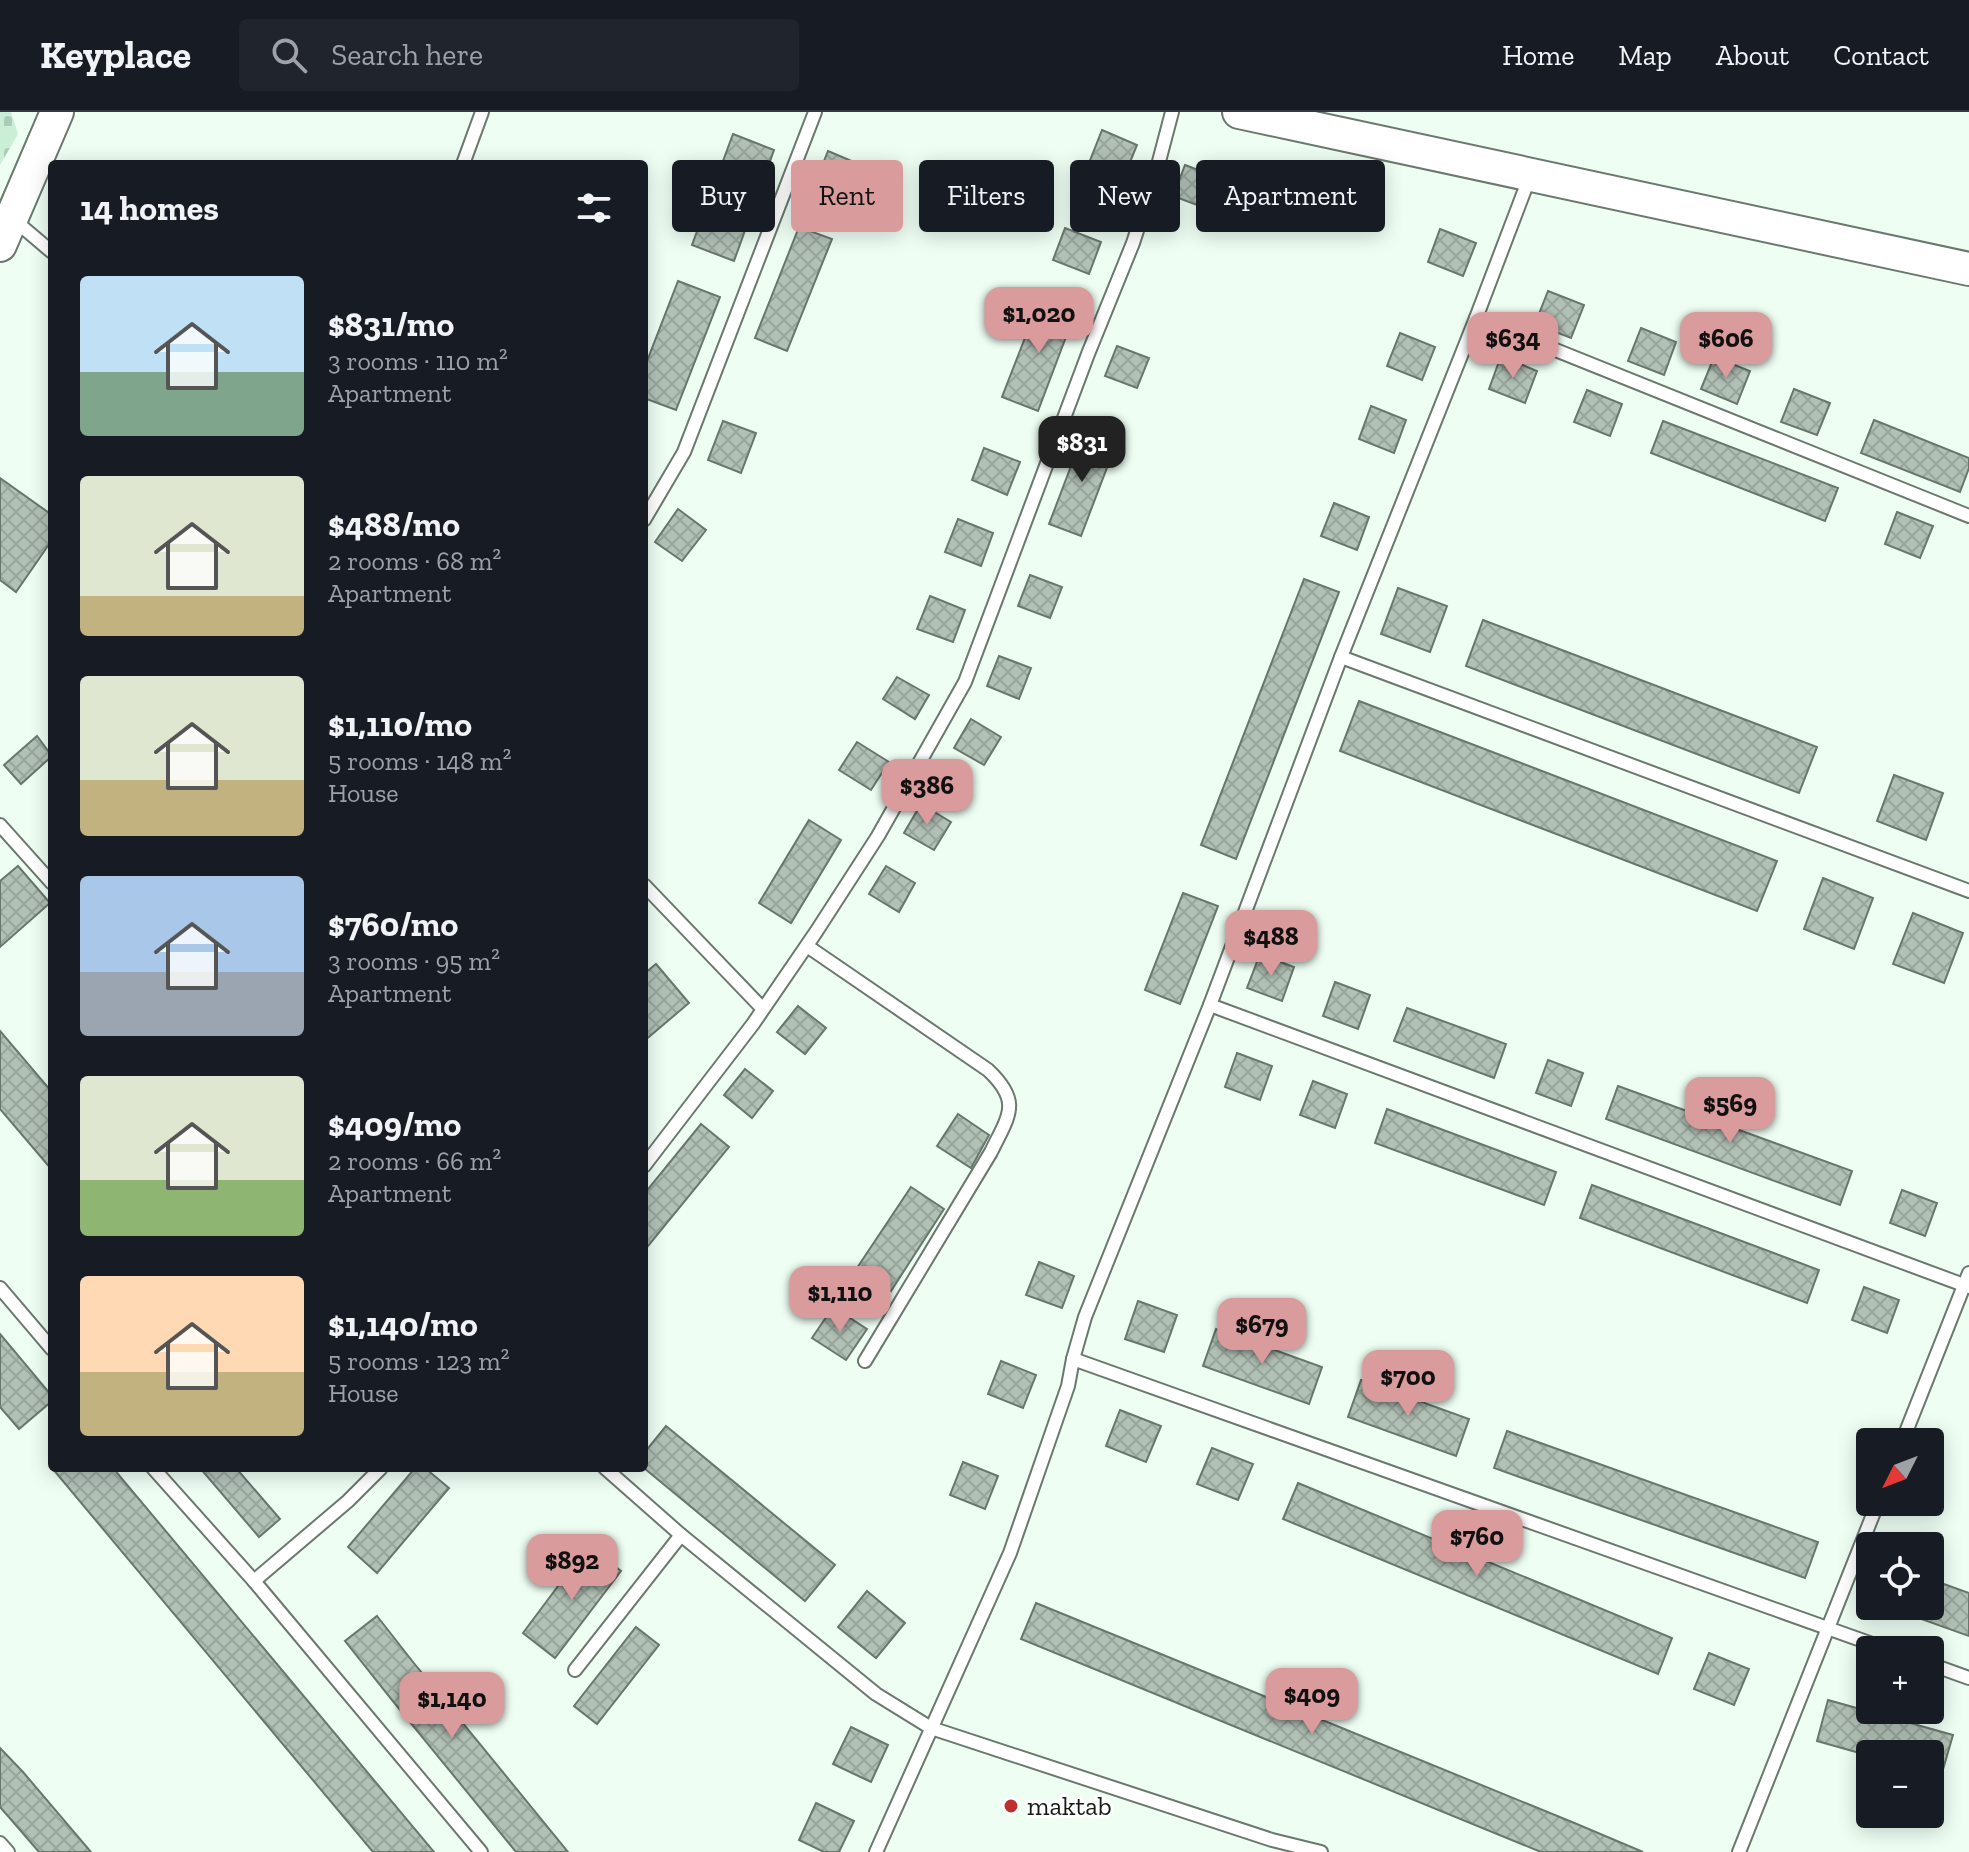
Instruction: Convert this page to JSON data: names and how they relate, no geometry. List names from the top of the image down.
{
  "places": ["maktab"],
  "north": "bottom left",
  "page": {
    "header": "Keyplace",
    "search": "Search here",
    "nav": [
      "Home",
      "Map",
      "About",
      "Contact"
    ],
    "chip": [
      "Buy",
      "Rent",
      "Filters",
      "New",
      "Apartment"
    ],
    "heading": "14 homes",
    "list": [
      {
        "name": "$831/mo",
        "note": "3 rooms · 110 m² · Apartment"
      },
      {
        "name": "$488/mo",
        "note": "2 rooms · 68 m² · Apartment"
      },
      {
        "name": "$1,110/mo",
        "note": "5 rooms · 148 m² · House"
      },
      {
        "name": "$760/mo",
        "note": "3 rooms · 95 m² · Apartment"
      },
      {
        "name": "$409/mo",
        "note": "2 rooms · 66 m² · Apartment"
      },
      {
        "name": "$1,140/mo",
        "note": "5 rooms · 123 m² · House"
      }
    ],
    "price": [
      "$1,020",
      "$634",
      "$606",
      "$831",
      "$386",
      "$488",
      "$569",
      "$1,110",
      "$679",
      "$700",
      "$760",
      "$892",
      "$409",
      "$1,140"
    ],
    "map_buttons": ["+", "−"]
  }
}
